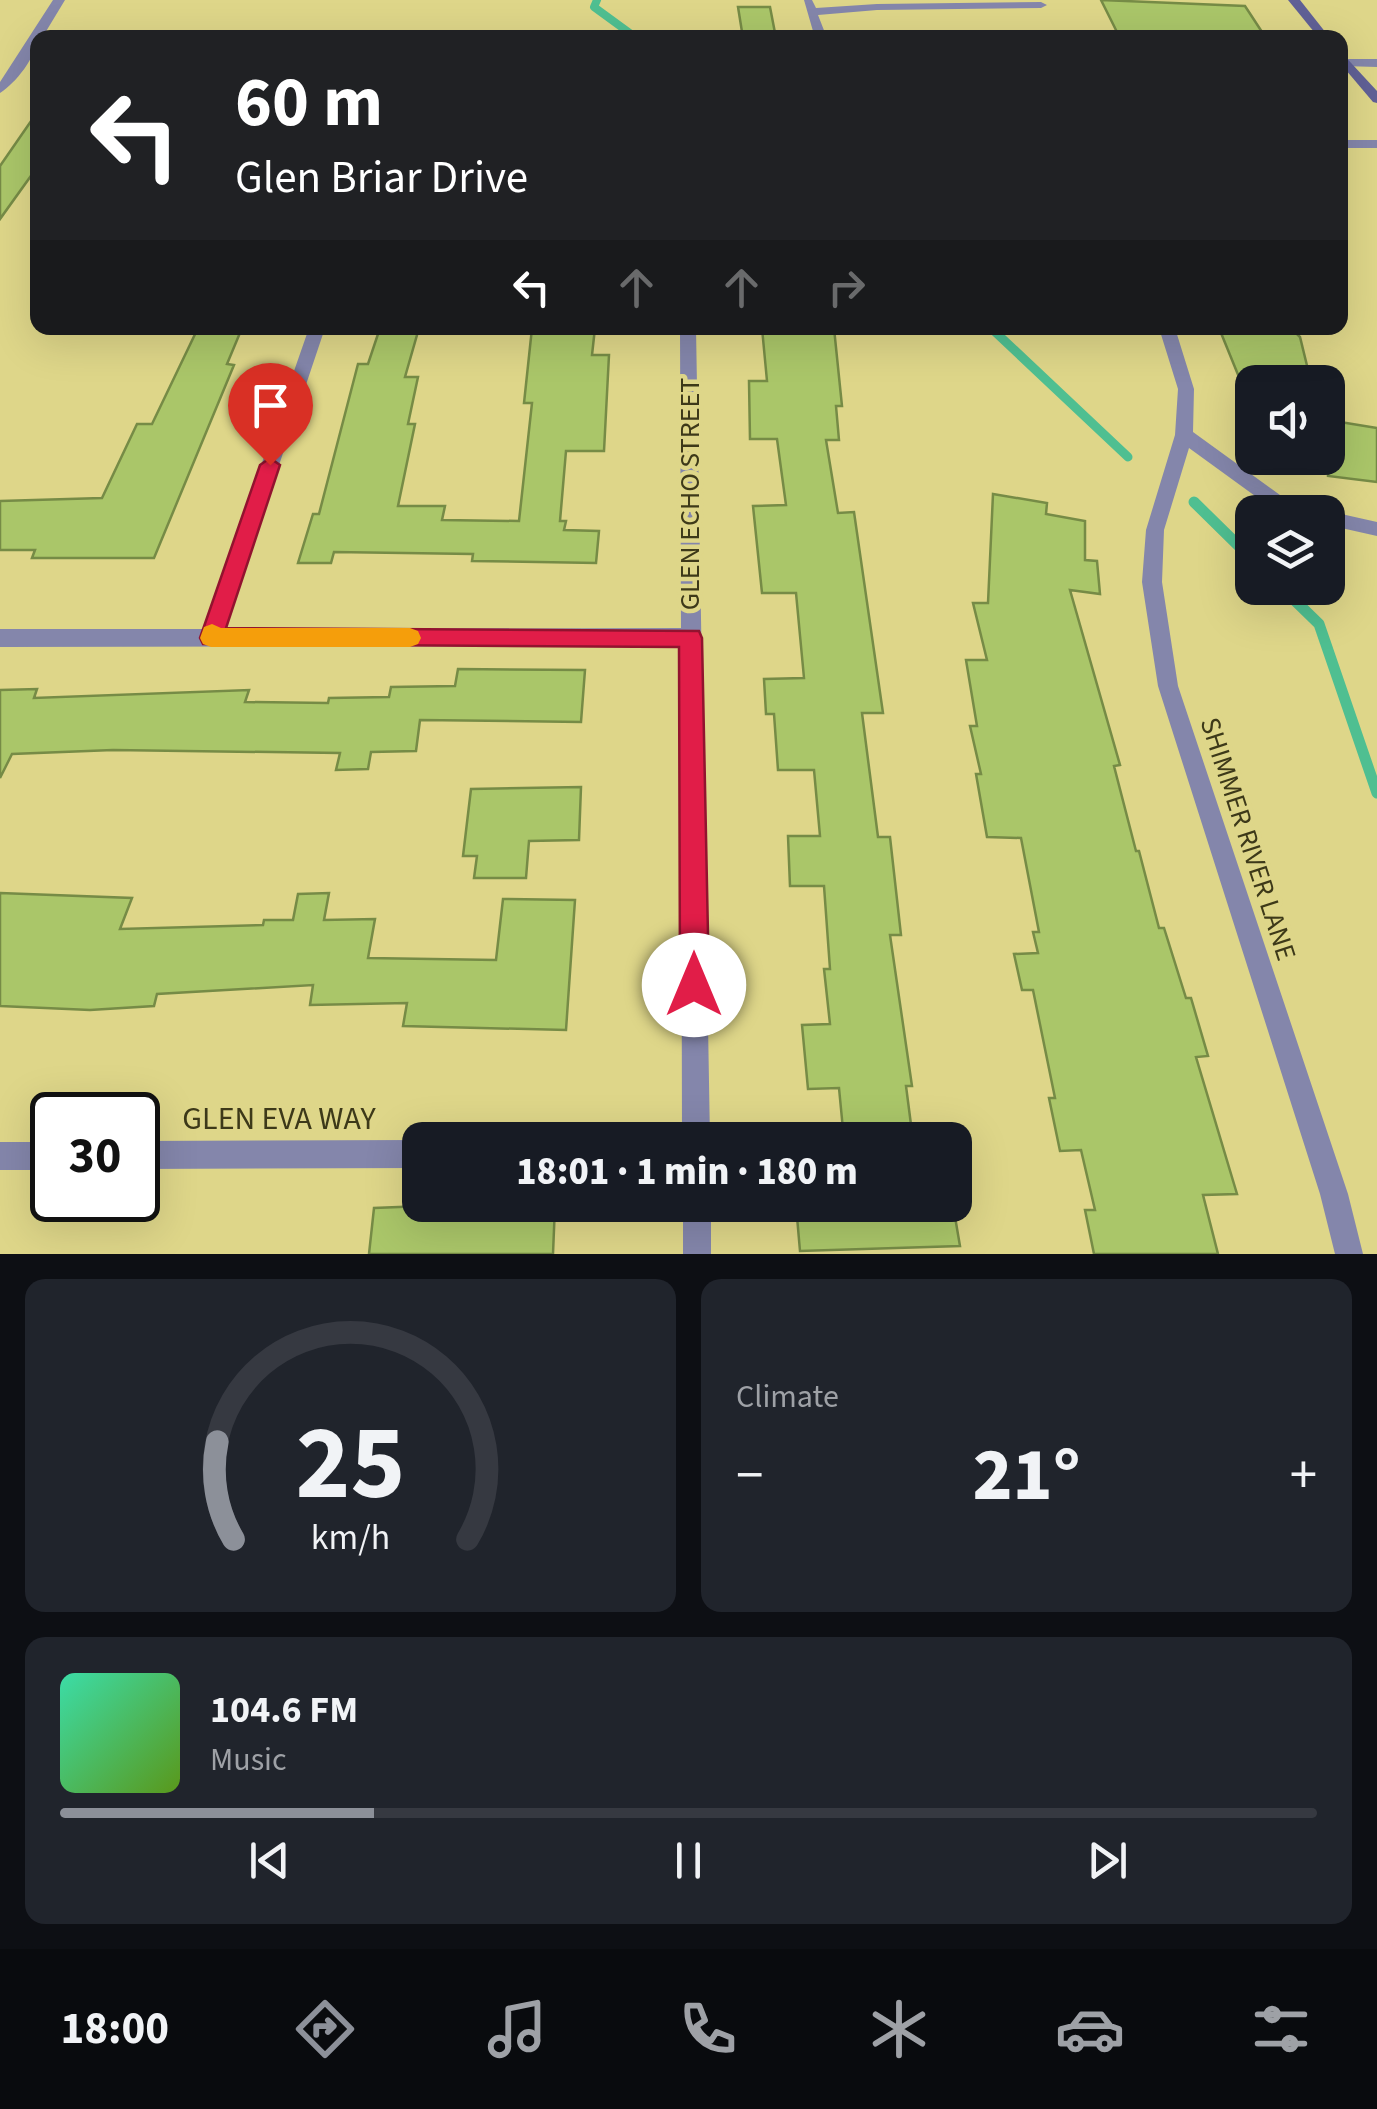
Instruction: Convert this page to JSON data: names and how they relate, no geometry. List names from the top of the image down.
{
  "streets": {
    "street": ["GLEN ECHO STREET", "SHIMMER RIVER LANE", "GLEN EVA WAY"]
  },
  "page": {
    "turn": ["60 m", "Glen Briar Drive"],
    "limit": "30",
    "trip": "18:01 · 1 min · 180 m",
    "tile": "Climate",
    "heat": ["−", "21°", "+"],
    "song": ["104.6 FM", "Music"],
    "tabs": "18:00",
    "gauge": ["25", "km/h"]
  }
}
